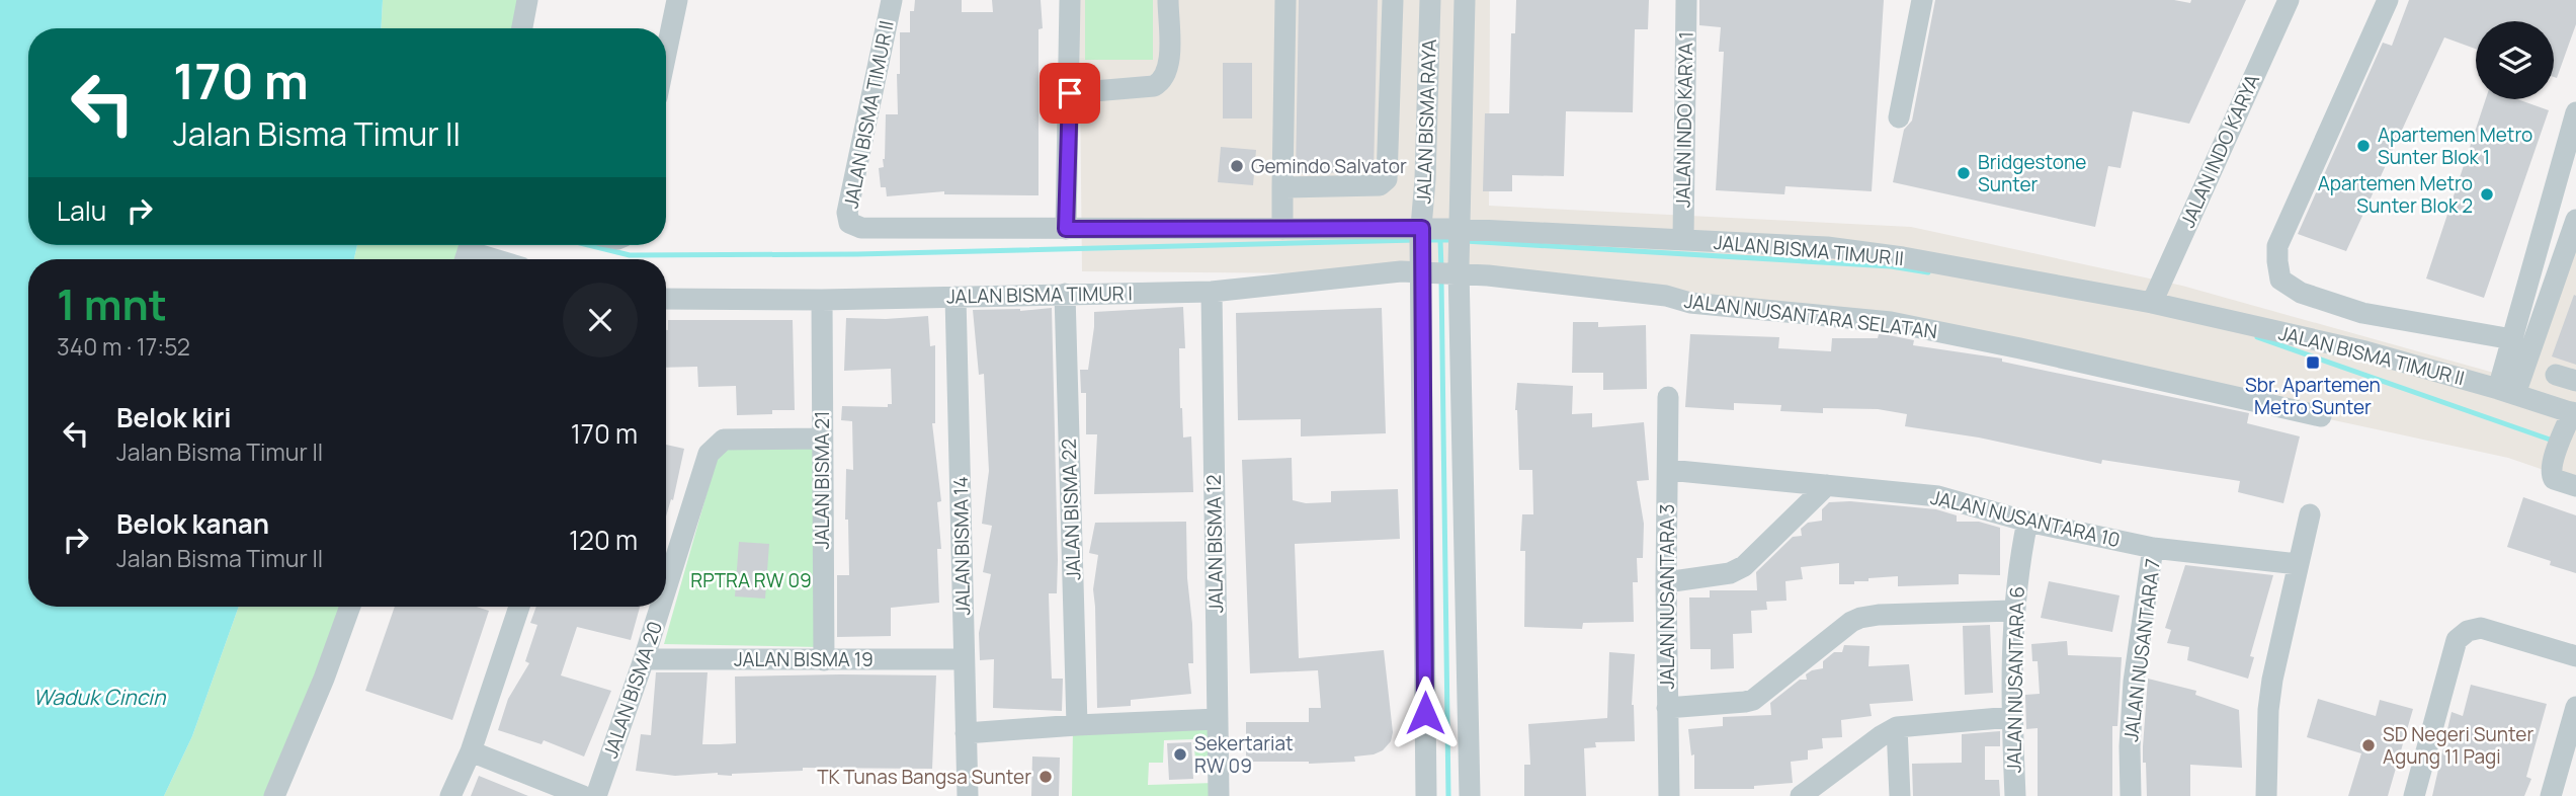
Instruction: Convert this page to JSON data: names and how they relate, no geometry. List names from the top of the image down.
{
  "streets": {
    "street": [
      "JALAN BISMA TIMUR II",
      "JALAN INDO KARYA 1",
      "JALAN BISMA RAYA",
      "JALAN INDO KARYA",
      "JALAN BISMA TIMUR I",
      "JALAN NUSANTARA SELATAN",
      "JALAN BISMA 21",
      "JALAN BISMA 22",
      "JALAN NUSANTARA 10",
      "JALAN BISMA 12",
      "JALAN BISMA 14",
      "JALAN NUSANTARA 3",
      "JALAN NUSANTARA 7",
      "JALAN BISMA 19",
      "JALAN NUSANTARA 6",
      "JALAN BISMA 20"
    ]
  },
  "crossings": [
    ["JALAN BISMA TIMUR II", "JALAN INDO KARYA 1"],
    ["JALAN BISMA TIMUR II", "JALAN BISMA RAYA"],
    ["JALAN BISMA TIMUR II", "JALAN INDO KARYA"],
    ["JALAN BISMA RAYA", "JALAN BISMA TIMUR I"],
    ["JALAN BISMA RAYA", "JALAN NUSANTARA SELATAN"],
    ["JALAN BISMA TIMUR I", "JALAN NUSANTARA SELATAN"],
    ["JALAN BISMA TIMUR I", "JALAN BISMA 21"],
    ["JALAN BISMA TIMUR I", "JALAN BISMA 22"],
    ["JALAN BISMA TIMUR I", "JALAN BISMA 12"],
    ["JALAN BISMA TIMUR I", "JALAN BISMA 14"],
    ["JALAN BISMA 21", "JALAN BISMA 19"],
    ["JALAN BISMA 21", "JALAN BISMA 20"],
    ["JALAN NUSANTARA 10", "JALAN NUSANTARA 3"],
    ["JALAN NUSANTARA 10", "JALAN NUSANTARA 7"],
    ["JALAN NUSANTARA 10", "JALAN NUSANTARA 6"],
    ["JALAN BISMA 14", "JALAN BISMA 19"],
    ["JALAN BISMA 19", "JALAN BISMA 20"]
  ],
  "water": ["Waduk Cincin"],
  "parks": ["RPTRA RW 09"],
  "places": {
    "other": [
      "Apartemen Metro Sunter Blok 1",
      "Gemindo Salvator",
      "Bridgestone Sunter",
      "Apartemen Metro Sunter Blok 2",
      "SD Negeri Sunter Agung 11 Pagi",
      "Sekertariat RW 09",
      "TK Tunas Bangsa Sunter"
    ],
    "transit": ["Sbr. Apartemen Metro Sunter"]
  },
  "page": {
    "turn": ["170 m", "Jalan Bisma Timur II"],
    "then": "Lalu",
    "heading": ["1 mnt", "340 m · 17:52"],
    "list": [
      {
        "name": "Belok kiri",
        "note": "Jalan Bisma Timur II",
        "value": "170 m"
      },
      {
        "name": "Belok kanan",
        "note": "Jalan Bisma Timur II",
        "value": "120 m"
      }
    ]
  }
}
